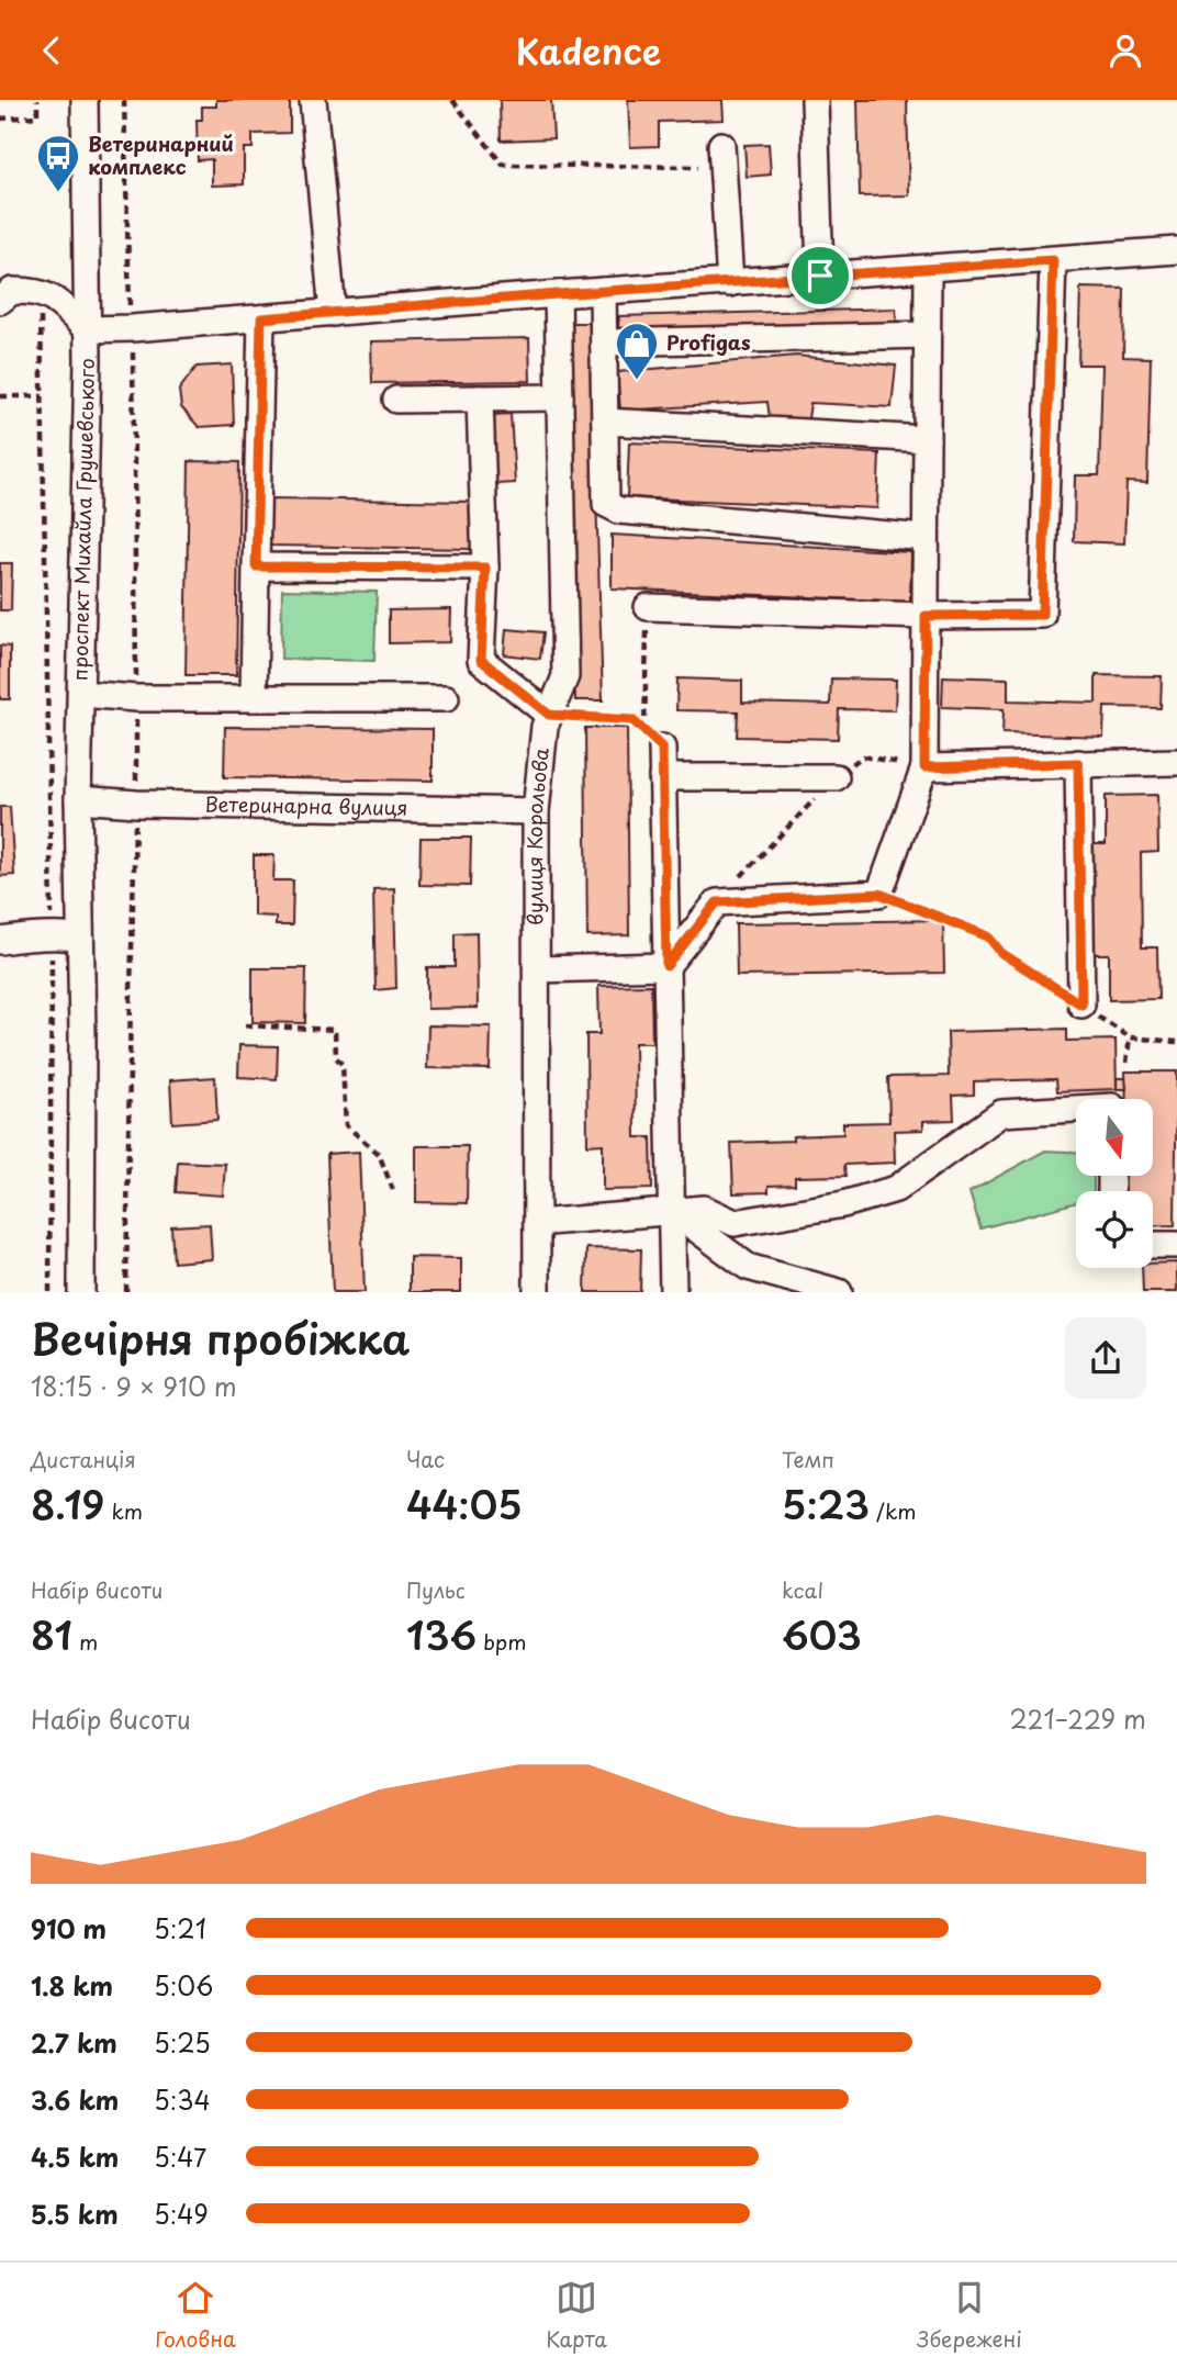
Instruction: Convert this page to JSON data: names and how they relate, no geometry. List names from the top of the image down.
{
  "streets": {
    "street": ["проспект Михайла Грушевського", "Ветеринарна вулиця", "вулиця Корольова"]
  },
  "crossings": [
    ["проспект Михайла Грушевського", "Ветеринарна вулиця"],
    ["Ветеринарна вулиця", "вулиця Корольова"]
  ],
  "places": {
    "bus stop": ["Ветеринарний комплекс"],
    "shop": ["Profigas"]
  },
  "north": "bottom",
  "page": {
    "header": "Kadence",
    "heading": ["Вечірня пробіжка", "18:15 · 9 × 910 m"],
    "stats": [
      ["Дистанція", "8.19 km"],
      ["Час", "44:05"],
      ["Темп", "5:23 /km"],
      ["Набір висоти", "81 m"],
      ["Пульс", "136 bpm"],
      ["kcal", "603"]
    ],
    "chart": ["Набір висоти", "221–229 m"],
    "list": [
      {
        "name": "910 m",
        "note": "5:21"
      },
      {
        "name": "1.8 km",
        "note": "5:06"
      },
      {
        "name": "2.7 km",
        "note": "5:25"
      },
      {
        "name": "3.6 km",
        "note": "5:34"
      },
      {
        "name": "4.5 km",
        "note": "5:47"
      },
      {
        "name": "5.5 km",
        "note": "5:49"
      }
    ],
    "tabs": ["Головна", "Карта", "Збережені"]
  }
}
